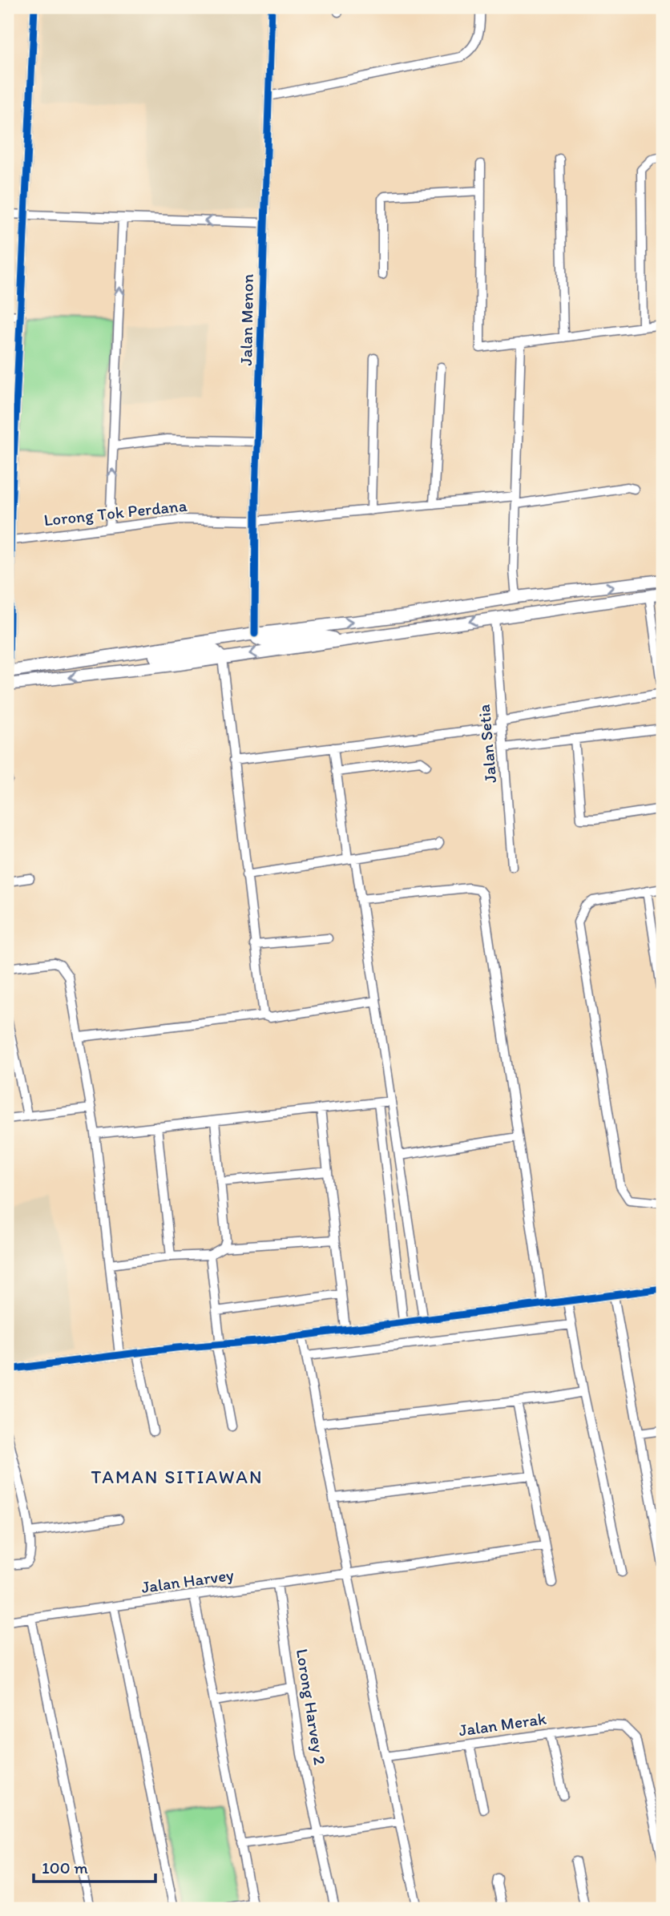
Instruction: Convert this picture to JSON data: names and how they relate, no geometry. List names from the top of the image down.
{
  "streets": {
    "street": [
      "Jalan Menon",
      "Lorong Tok Perdana",
      "Jalan Setia",
      "Jalan Harvey",
      "Lorong Harvey 2",
      "Jalan Merak"
    ]
  },
  "crossings": [
    ["Jalan Menon", "Lorong Tok Perdana"],
    ["Jalan Harvey", "Lorong Harvey 2"]
  ],
  "districts": ["TAMAN SITIAWAN"],
  "scale_bar": "100 m"
}
